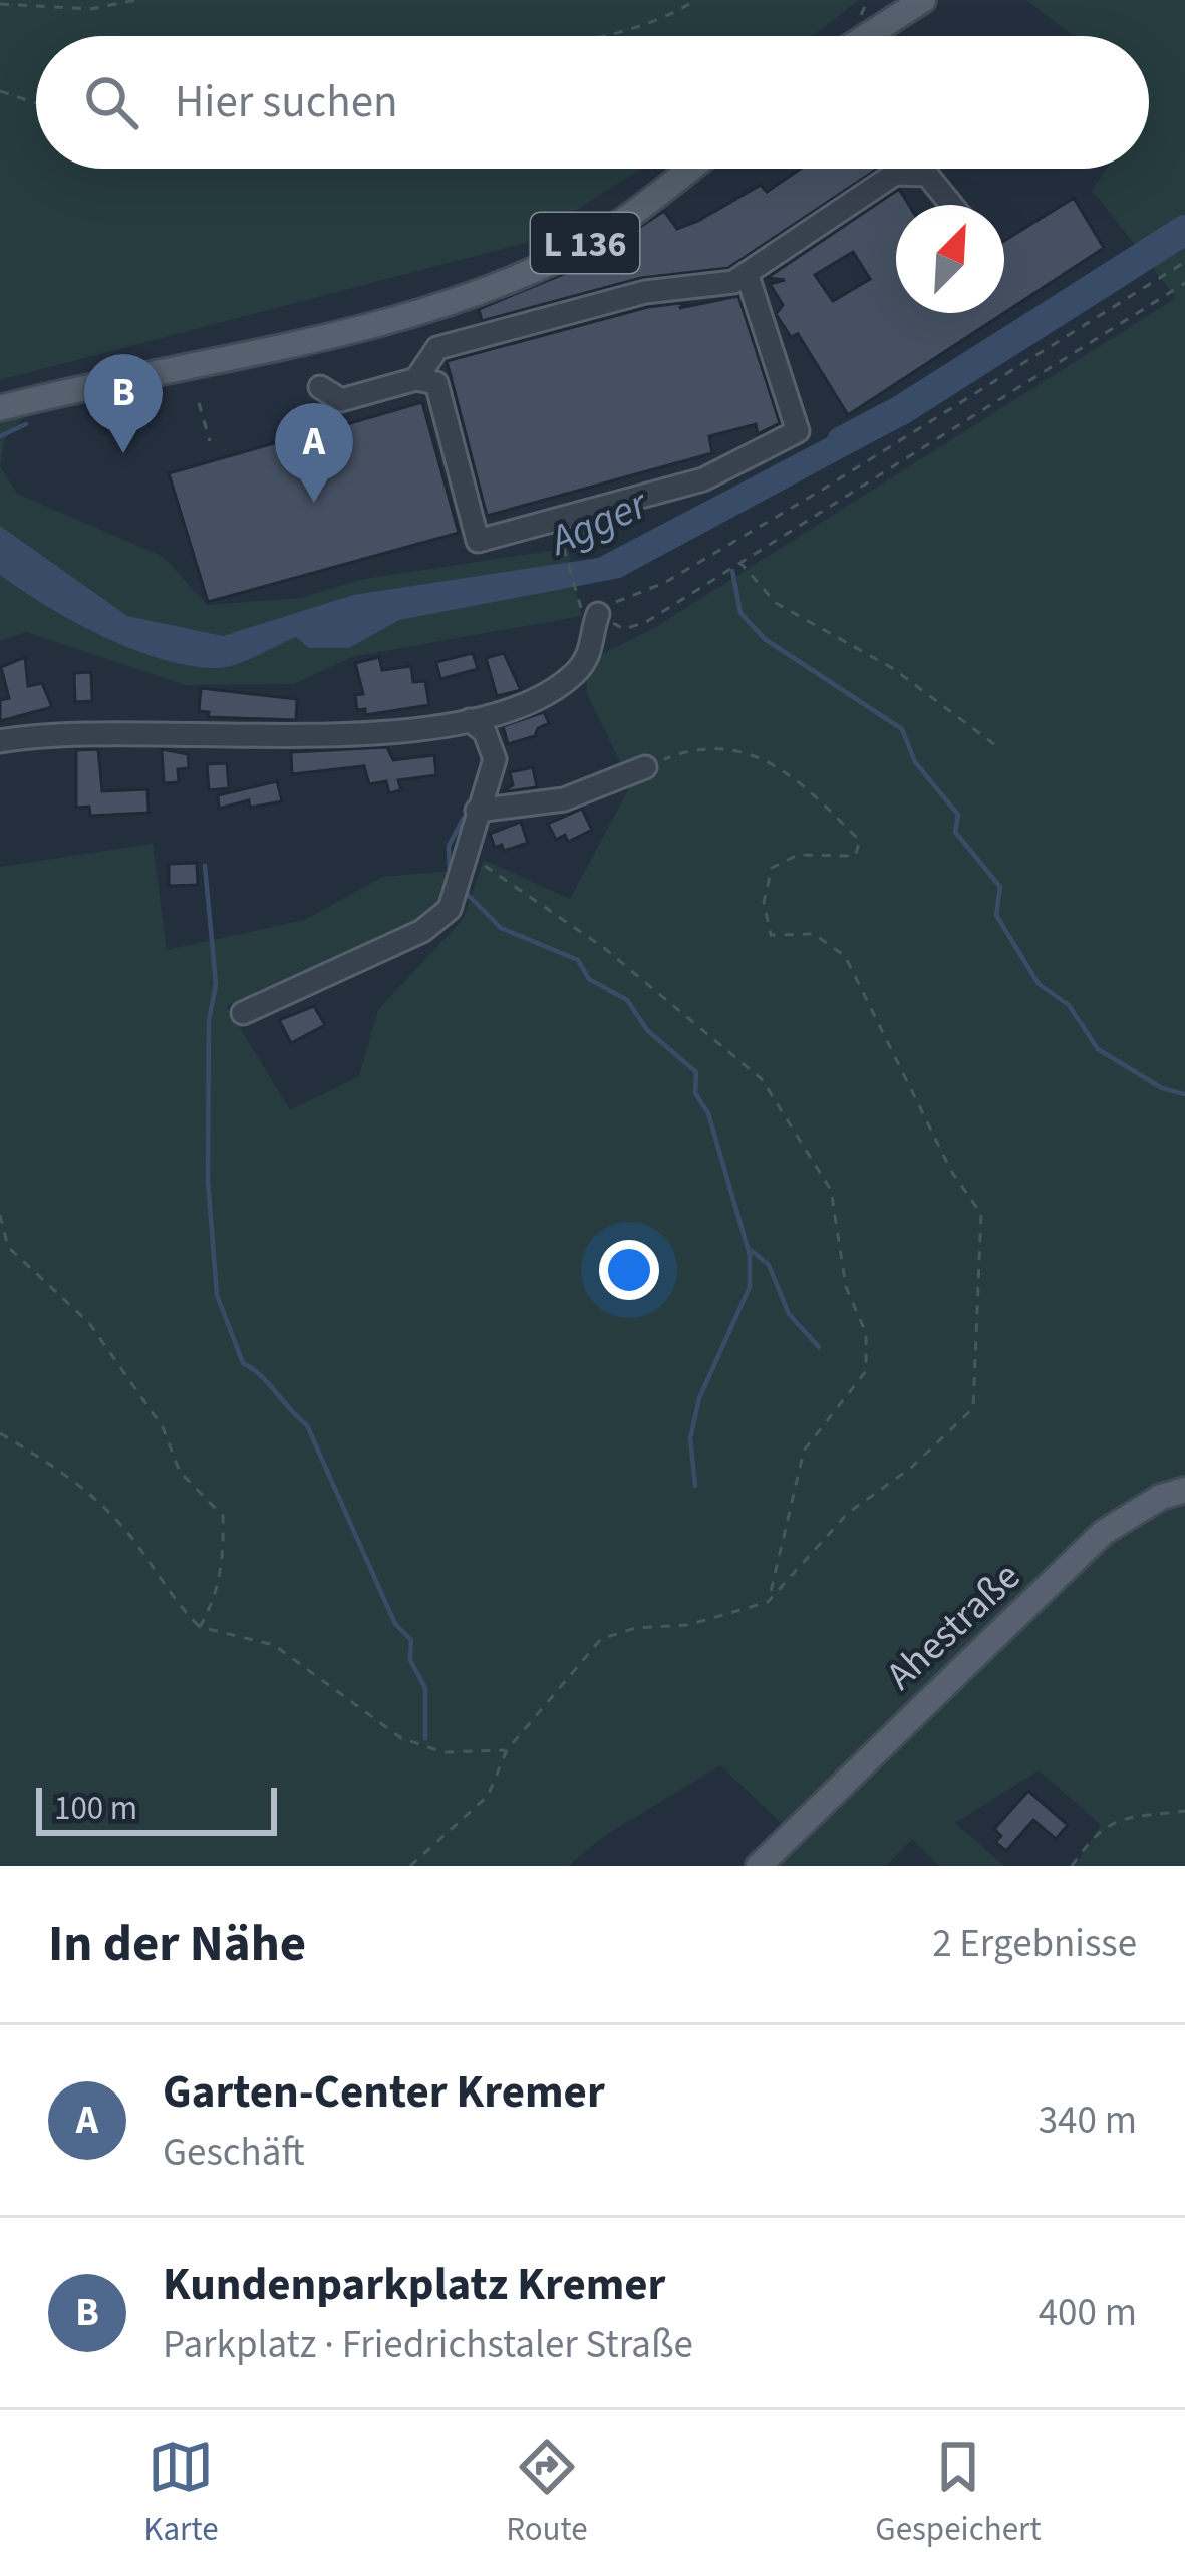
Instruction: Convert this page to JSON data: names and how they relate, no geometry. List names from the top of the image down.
{
  "streets": {
    "main road": ["L 136", "Ahestraße"]
  },
  "water": ["Agger"],
  "scale_bar": "100 m",
  "north": "top right",
  "page": {
    "search": "Hier suchen",
    "pins": ["B", "A"],
    "scale": "100 m",
    "heading": ["In der Nähe", "2 Ergebnisse"],
    "list": [
      {
        "mark": "A",
        "name": "Garten-Center Kremer",
        "note": "Geschäft",
        "value": "340 m"
      },
      {
        "mark": "B",
        "name": "Kundenparkplatz Kremer",
        "note": "Parkplatz · Friedrichstaler Straße",
        "value": "400 m"
      }
    ],
    "nav": ["Karte", "Route", "Gespeichert"]
  }
}
